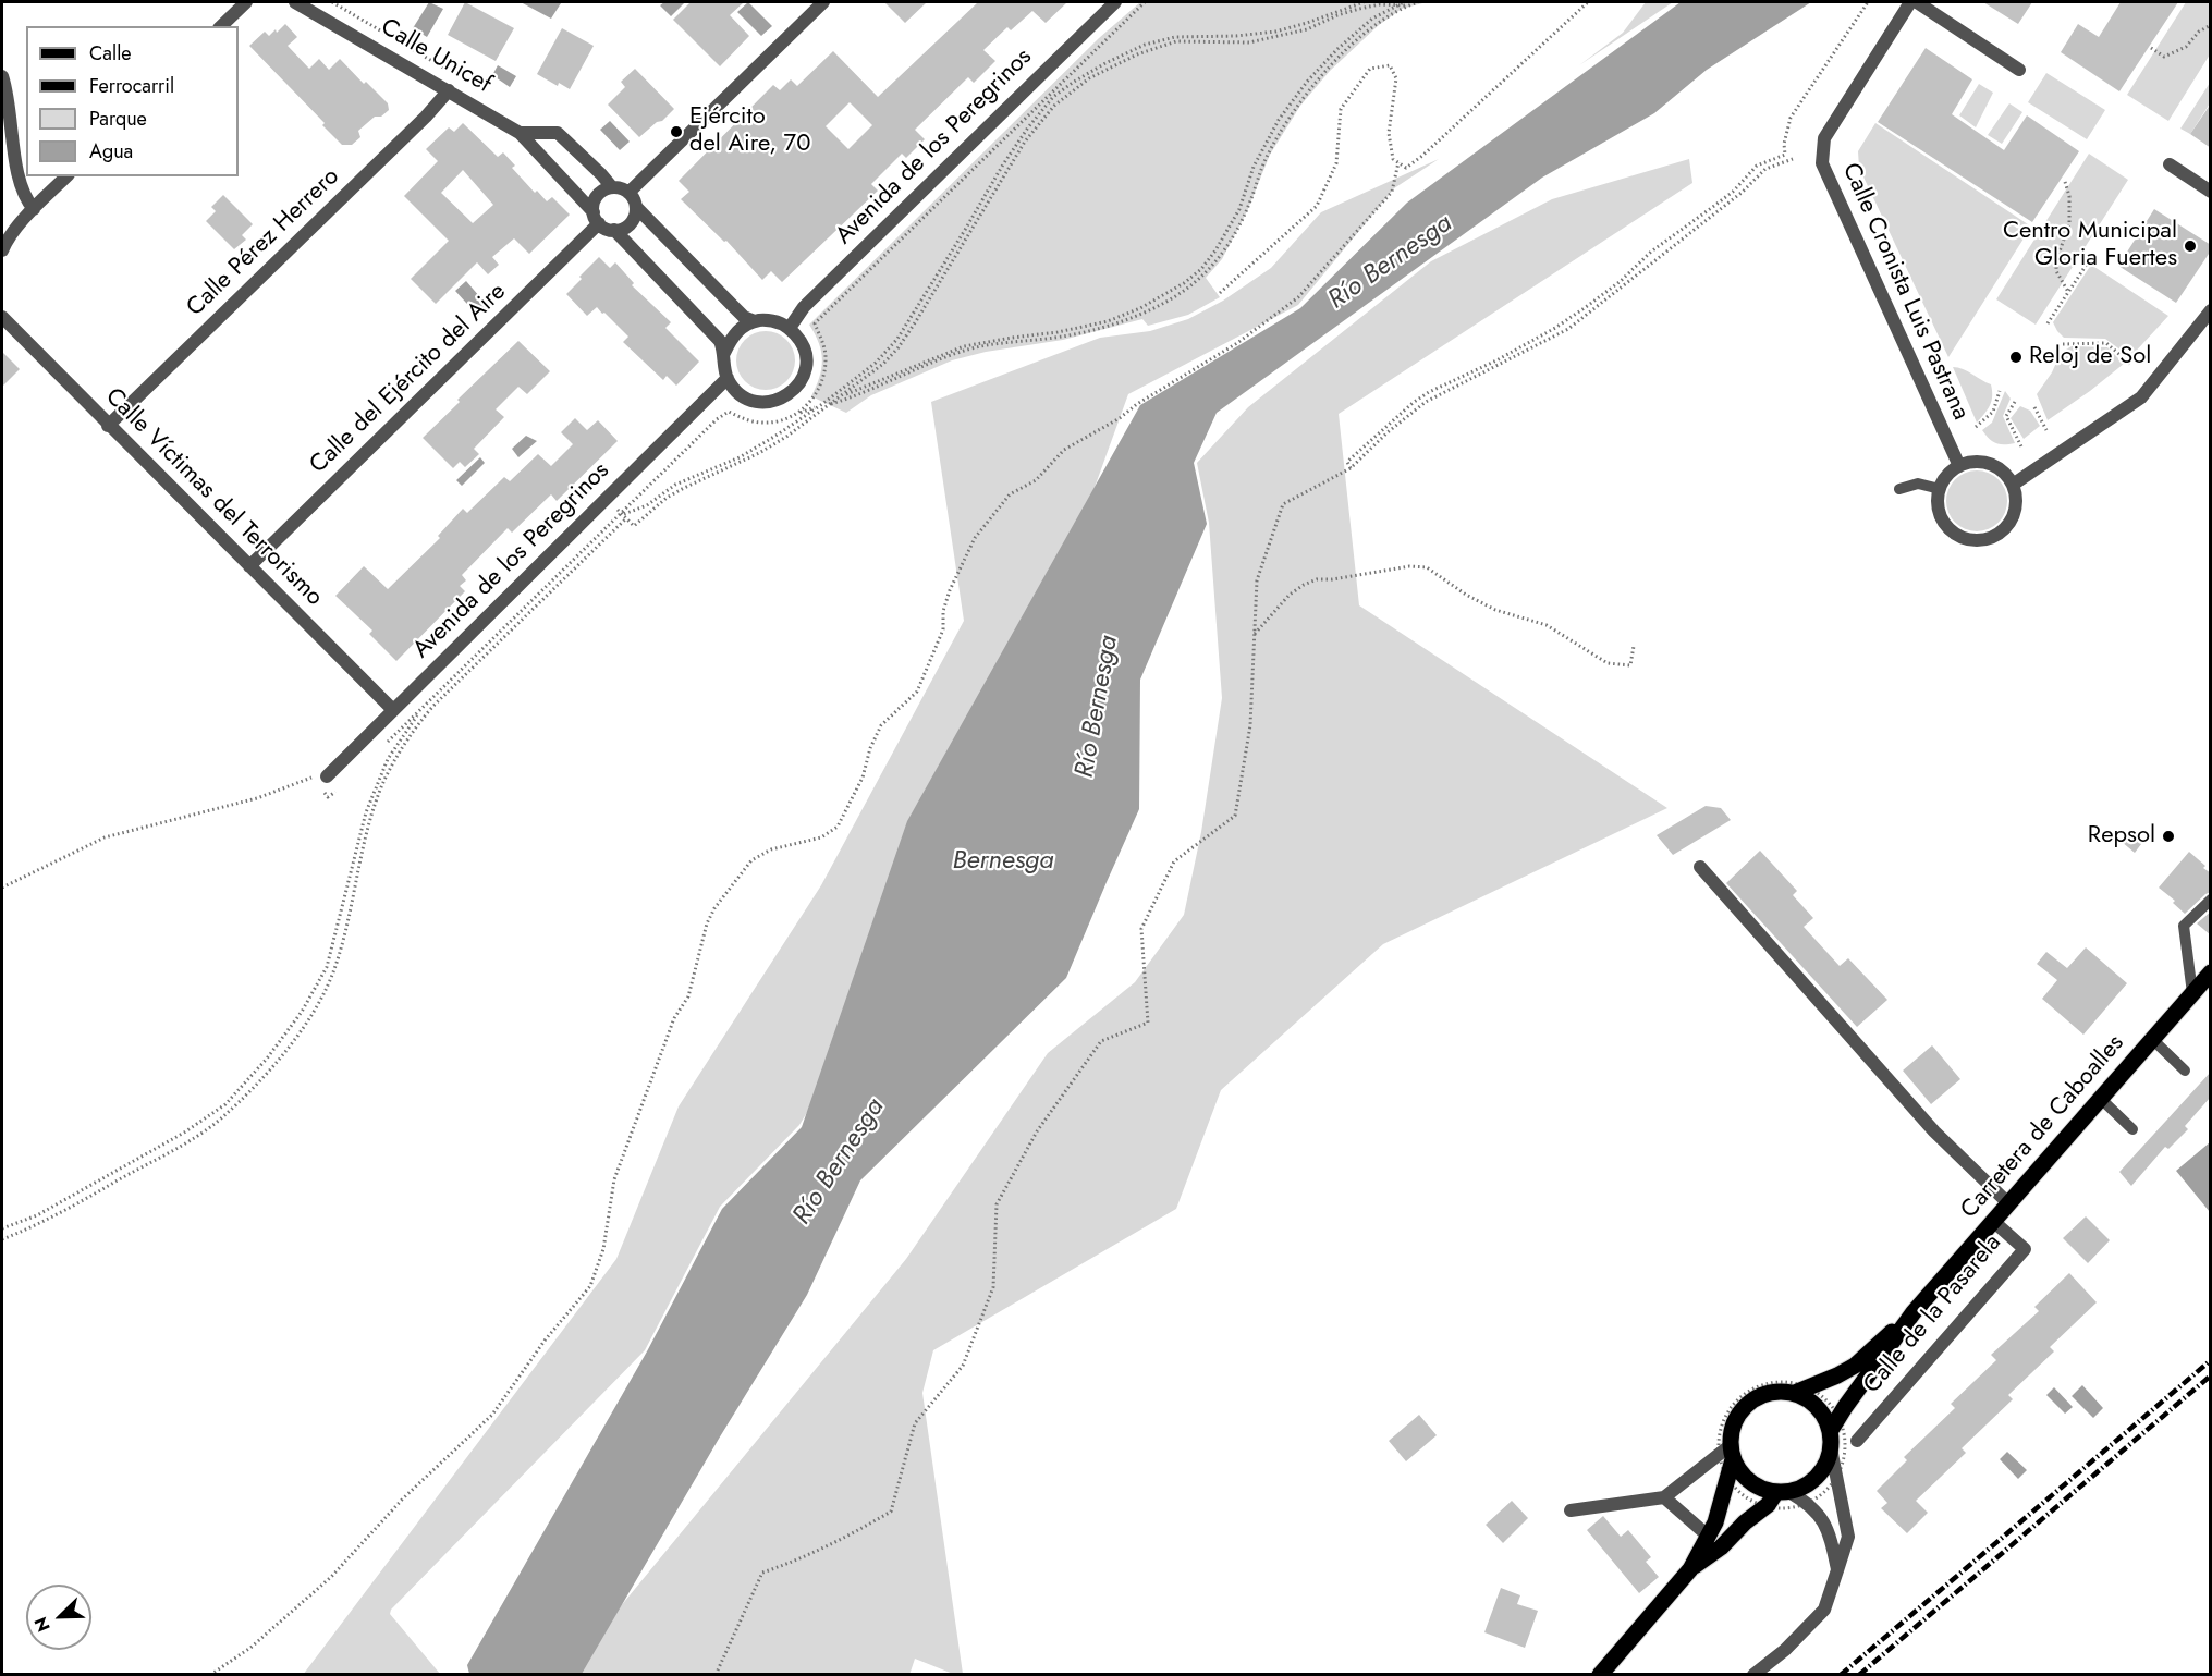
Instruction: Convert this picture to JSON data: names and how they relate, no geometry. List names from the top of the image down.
{
  "streets": {
    "main road": ["Carretera de Caboalles"],
    "street": [
      "Calle Unicef",
      "Avenida de los Peregrinos",
      "Calle Pérez Herrero",
      "Calle Cronista Luis Pastrana",
      "Calle del Ejército del Aire",
      "Calle Víctimas del Terrorismo",
      "Calle de la Pasarela"
    ]
  },
  "crossings": [
    ["Calle Unicef", "Calle Pérez Herrero"],
    ["Calle Unicef", "Calle del Ejército del Aire"],
    ["Avenida de los Peregrinos", "Calle Víctimas del Terrorismo"],
    ["Calle Pérez Herrero", "Calle Víctimas del Terrorismo"],
    ["Calle del Ejército del Aire", "Calle Víctimas del Terrorismo"],
    ["Carretera de Caboalles", "Calle de la Pasarela"]
  ],
  "water": ["Río Bernesga", "Bernesga"],
  "places": [
    "Ejército del Aire, 70",
    "Centro Municipal Gloria Fuertes",
    "Reloj de Sol",
    "Repsol"
  ],
  "legend": [
    "Calle",
    "Ferrocarril",
    "Parque",
    "Agua"
  ],
  "north": "bottom left"
}
